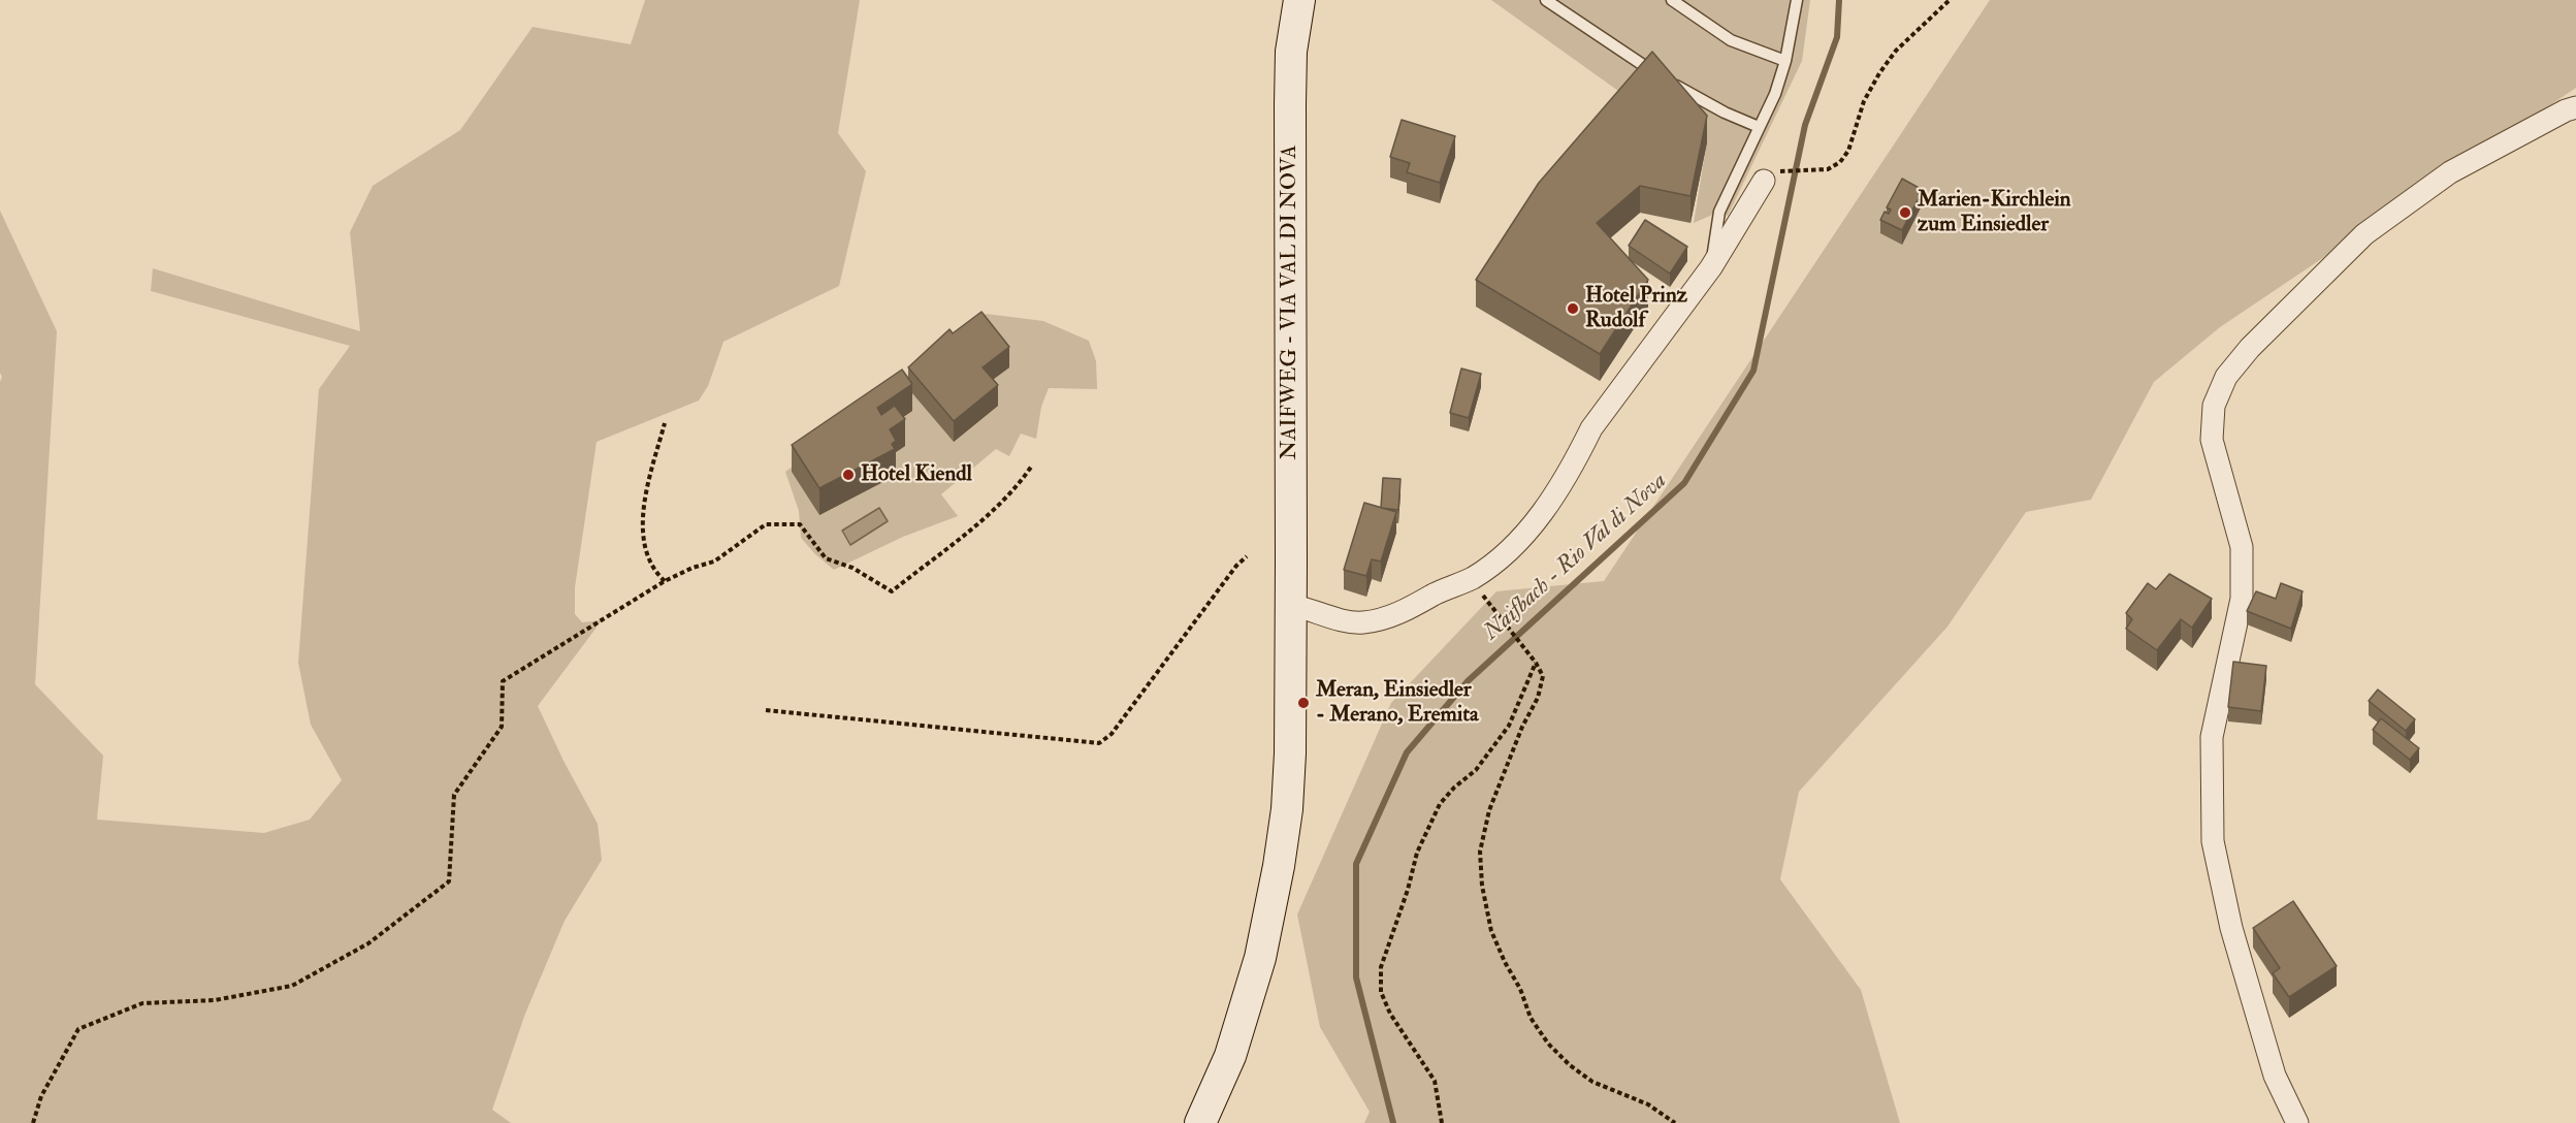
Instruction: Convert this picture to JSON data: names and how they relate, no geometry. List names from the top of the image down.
{
  "streets": {
    "main road": ["NAIFWEG - VIA VAL DI NOVA"]
  },
  "water": ["Naifbach - Rio Val di Nova"],
  "places": [
    "Marien-Kirchlein zum Einsiedler",
    "Hotel Prinz Rudolf",
    "Hotel Kiendl",
    "Meran, Einsiedler - Merano, Eremita"
  ]
}
